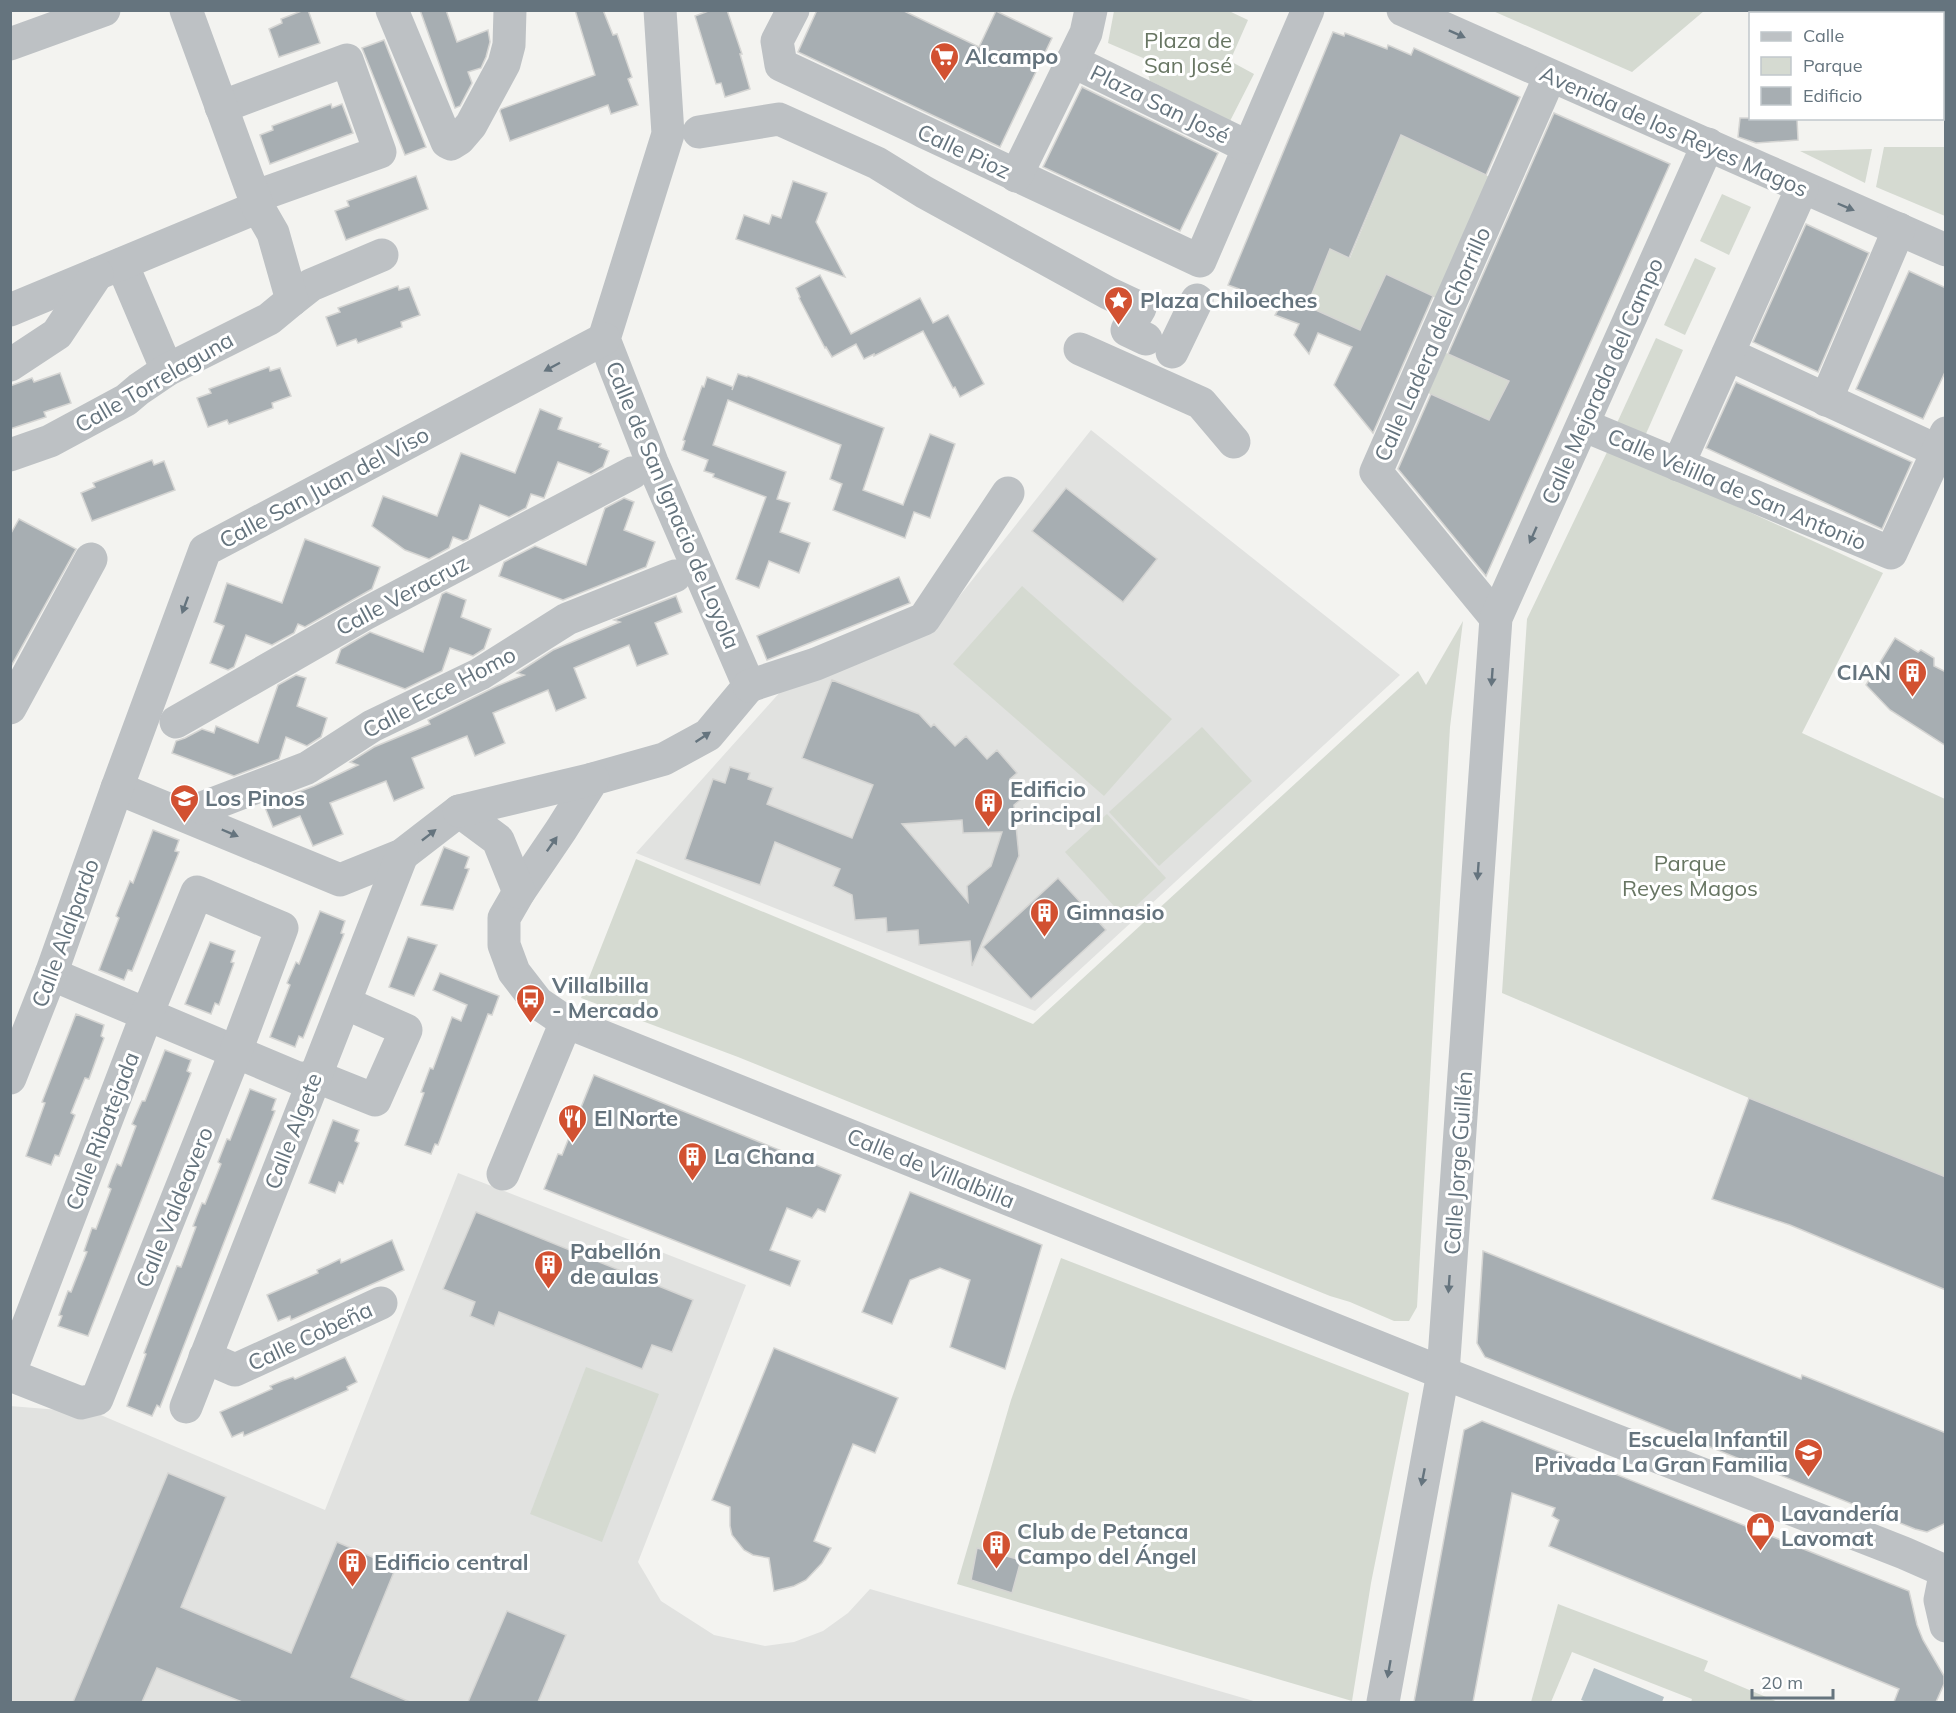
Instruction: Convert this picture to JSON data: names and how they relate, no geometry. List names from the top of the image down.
{
  "streets": {
    "street": [
      "Plaza San José",
      "Avenida de los Reyes Magos",
      "Calle Pioz",
      "Calle Ladera del Chorrillo",
      "Calle Mejorada del Campo",
      "Calle Torrelaguna",
      "Calle San Juan del Viso",
      "Calle Velilla de San Antonio",
      "Calle de San Ignacio de Loyola",
      "Calle Veracruz",
      "Calle Ecce Homo",
      "Calle Alalpardo",
      "Calle Ribatejada",
      "Calle Algete",
      "Calle Jorge Guillén",
      "Calle de Villalbilla",
      "Calle Valdeavero",
      "Calle Cobeña"
    ]
  },
  "crossings": [
    ["Plaza San José", "Calle Pioz"],
    ["Avenida de los Reyes Magos", "Calle Ladera del Chorrillo"],
    ["Avenida de los Reyes Magos", "Calle Mejorada del Campo"],
    ["Calle Ladera del Chorrillo", "Calle Mejorada del Campo"],
    ["Calle Ladera del Chorrillo", "Calle Jorge Guillén"],
    ["Calle Mejorada del Campo", "Calle Velilla de San Antonio"],
    ["Calle Mejorada del Campo", "Calle Jorge Guillén"],
    ["Calle San Juan del Viso", "Calle de San Ignacio de Loyola"],
    ["Calle San Juan del Viso", "Calle Alalpardo"],
    ["Calle Ribatejada", "Calle Valdeavero"],
    ["Calle Algete", "Calle Cobeña"],
    ["Calle Jorge Guillén", "Calle de Villalbilla"]
  ],
  "one_way": ["Calle Mejorada del Campo", "Calle Jorge Guillén"],
  "parks": ["Plaza de San José", "Parque Reyes Magos"],
  "places": {
    "supermarket": ["Alcampo"],
    "place": ["Plaza Chiloeches"],
    "building": [
      "CIAN",
      "Edificio principal",
      "Gimnasio",
      "La Chana",
      "Pabellón de aulas",
      "Club de Petanca Campo del Ángel",
      "Edificio central"
    ],
    "school or university": ["Los Pinos", "Escuela Infantil Privada La Gran Familia"],
    "bus stop": ["Villalbilla - Mercado"],
    "restaurant": ["El Norte"],
    "shop": ["Lavandería Lavomat"]
  },
  "legend": ["Calle", "Parque", "Edificio"],
  "scale_bar": "20 m"
}
